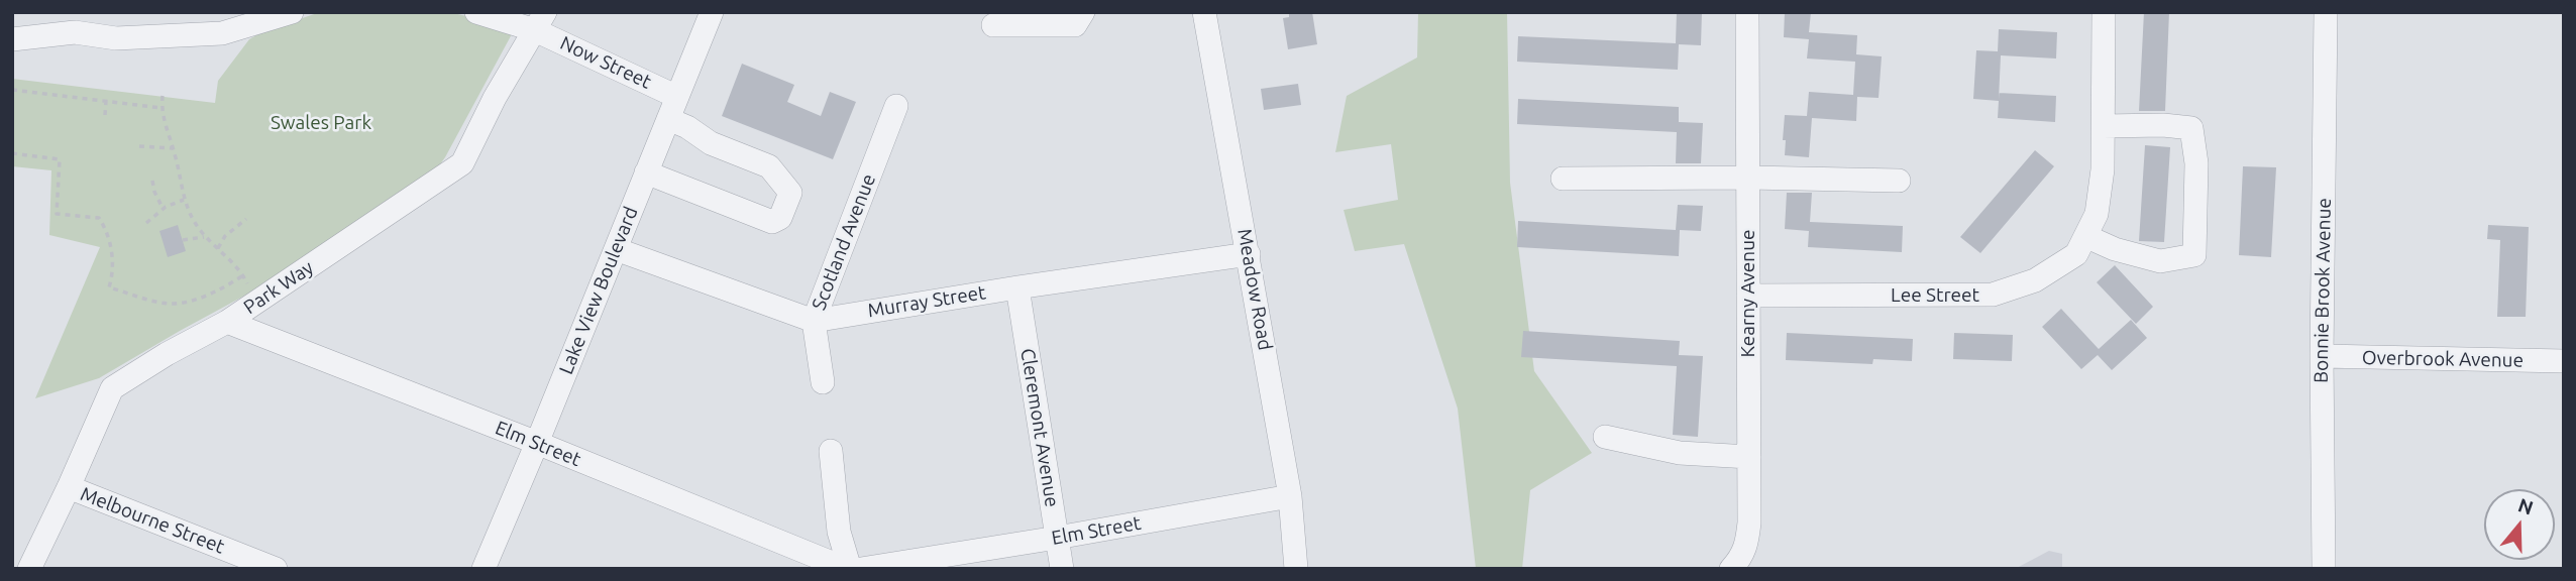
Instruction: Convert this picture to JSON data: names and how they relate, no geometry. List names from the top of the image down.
{
  "streets": {
    "street": [
      "Now Street",
      "Scotland Avenue",
      "Park Way",
      "Meadow Road",
      "Lake View Boulevard",
      "Bonnie Brook Avenue",
      "Kearny Avenue",
      "Lee Street",
      "Murray Street",
      "Overbrook Avenue",
      "Cleremont Avenue",
      "Elm Street",
      "Melbourne Street"
    ]
  },
  "crossings": [
    ["Now Street", "Park Way"],
    ["Now Street", "Lake View Boulevard"],
    ["Scotland Avenue", "Murray Street"],
    ["Park Way", "Elm Street"],
    ["Park Way", "Melbourne Street"],
    ["Meadow Road", "Murray Street"],
    ["Meadow Road", "Elm Street"],
    ["Lake View Boulevard", "Murray Street"],
    ["Lake View Boulevard", "Elm Street"],
    ["Bonnie Brook Avenue", "Overbrook Avenue"],
    ["Kearny Avenue", "Lee Street"],
    ["Murray Street", "Cleremont Avenue"],
    ["Cleremont Avenue", "Elm Street"]
  ],
  "parks": ["Swales Park"],
  "north": "top"
}
